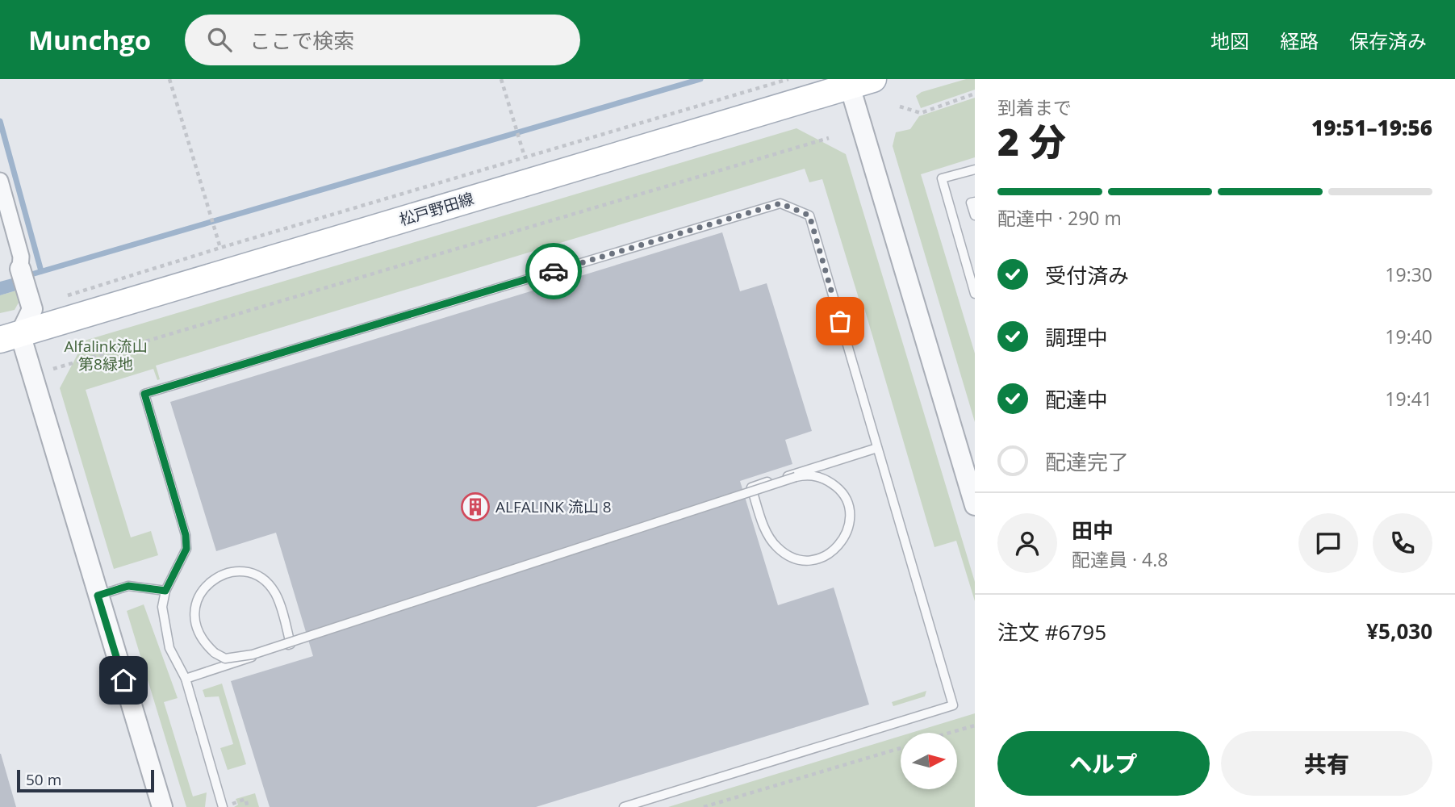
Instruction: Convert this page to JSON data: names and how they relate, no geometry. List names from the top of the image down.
{
  "streets": {
    "main road": ["松戸野田線"]
  },
  "parks": ["Alfalink流山 第8緑地"],
  "places": {
    "building": ["ALFALINK 流山 8"]
  },
  "scale_bar": "50 m",
  "north": "right",
  "page": {
    "header": "Munchgo",
    "search": "ここで検索",
    "nav": ["地図", "経路", "保存済み"],
    "heading": ["2 分", "到着まで", "19:51–19:56"],
    "panel": [
      "田中",
      "配達員 · 4.8",
      "注文 #6795",
      "¥5,030"
    ],
    "bar": "配達中 · 290 m",
    "list": [
      ["受付済み", "19:30"],
      ["調理中", "19:40"],
      ["配達中", "19:41"],
      "配達完了"
    ],
    "buttons": ["ヘルプ", "共有"],
    "scale": "50 m"
  }
}
